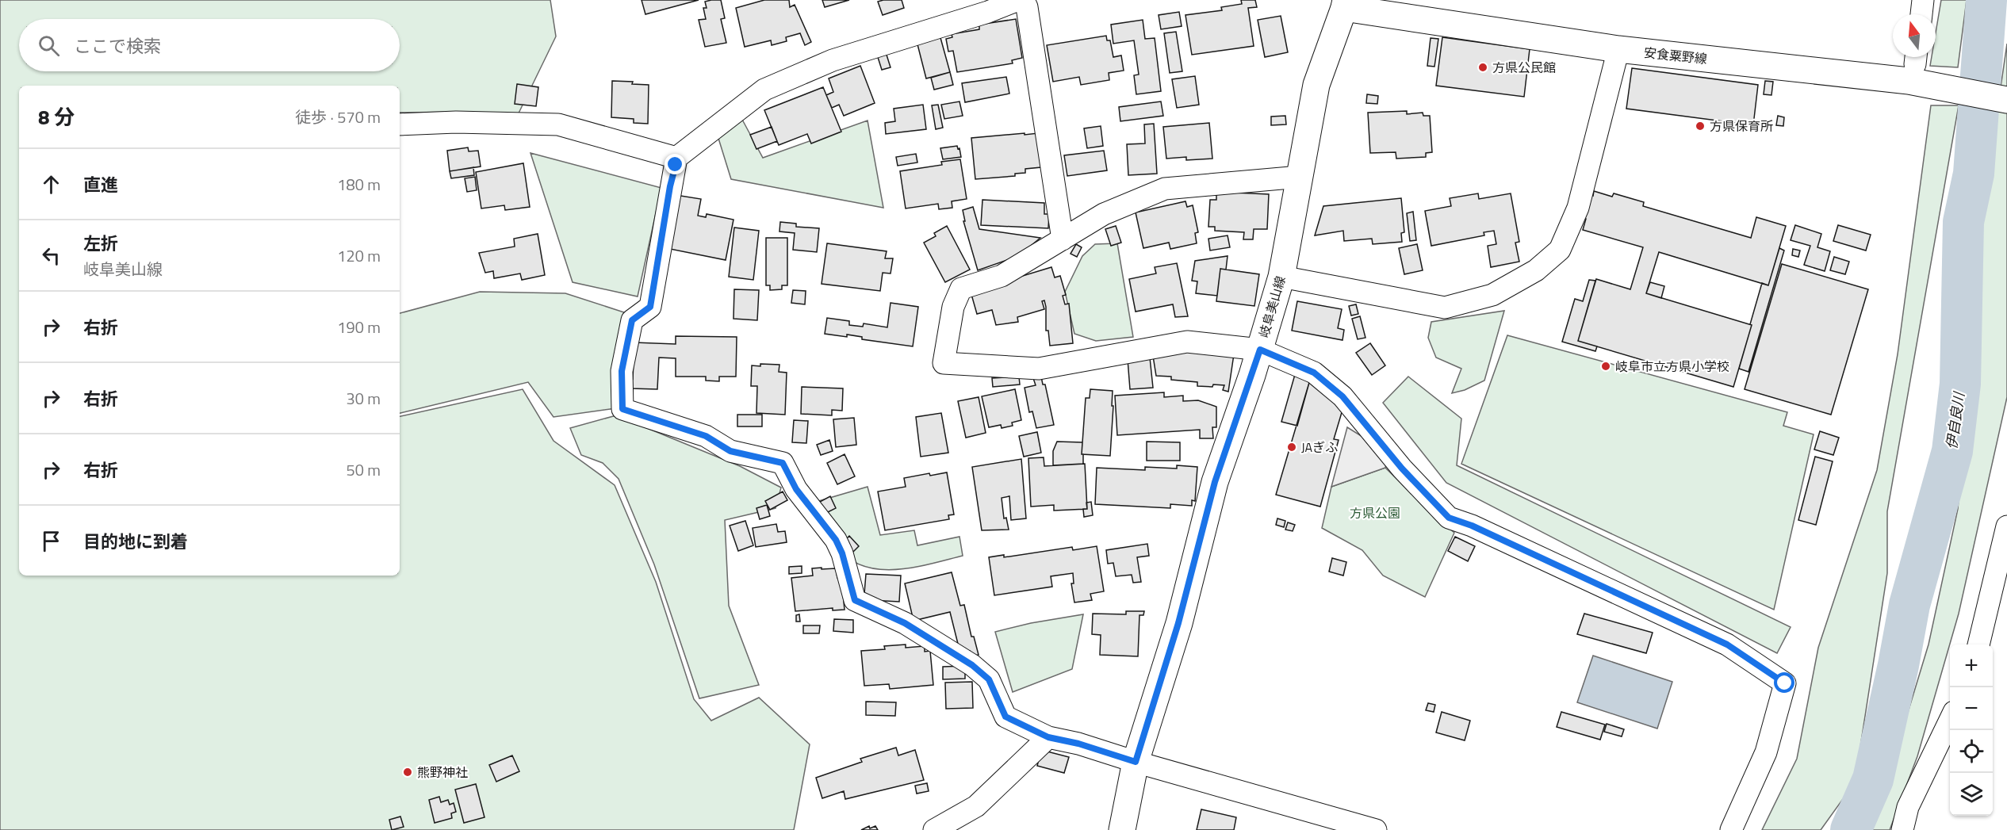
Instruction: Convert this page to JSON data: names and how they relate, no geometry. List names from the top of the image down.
{
  "streets": {
    "main road": ["安食粟野線", "岐阜美山線"]
  },
  "crossings": [
    ["安食粟野線", "岐阜美山線"]
  ],
  "water": ["伊自良川"],
  "parks": ["方県公園"],
  "places": [
    "方県公民館",
    "方県保育所",
    "岐阜市立方県小学校",
    "JAぎふ",
    "熊野神社"
  ],
  "north": "top",
  "page": {
    "search": "ここで検索",
    "heading": ["8 分", "徒歩 · 570 m"],
    "list": [
      ["直進", "180 m"],
      ["左折", "岐阜美山線", "120 m"],
      ["右折", "190 m"],
      ["右折", "30 m"],
      ["右折", "50 m"],
      "目的地に到着"
    ],
    "map_buttons": ["+", "−"]
  }
}
